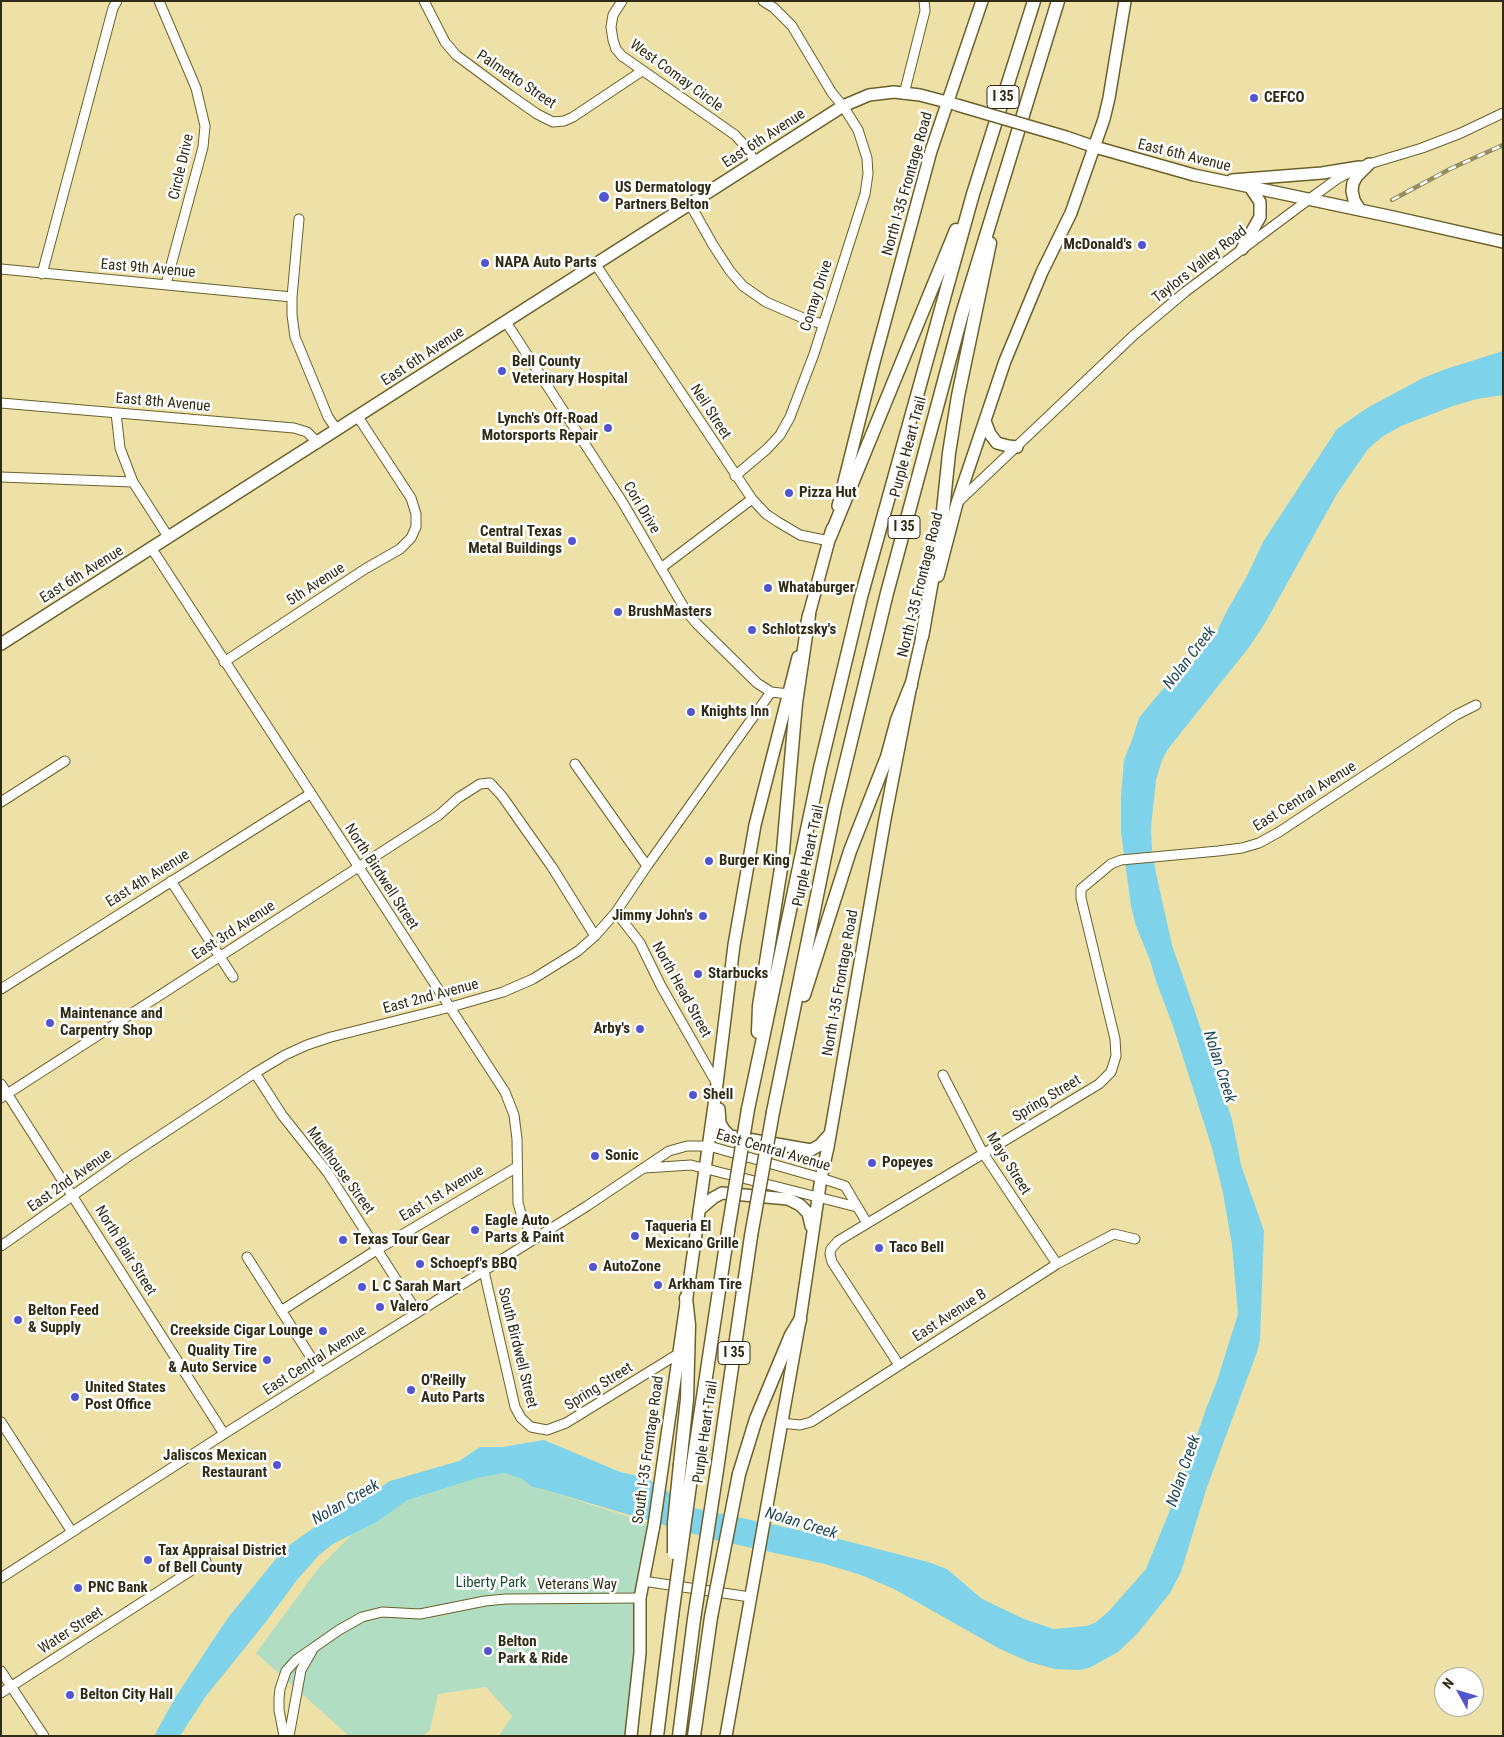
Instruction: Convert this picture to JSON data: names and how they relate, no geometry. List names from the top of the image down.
{
  "streets": {
    "highway": ["I 35", "Purple Heart Trail"],
    "main road": ["East 6th Avenue", "North I-35 Frontage Road", "South I-35 Frontage Road"],
    "street": [
      "West Comay Circle",
      "Palmetto Street",
      "Circle Drive",
      "Taylors Valley Road",
      "East 9th Avenue",
      "Comay Drive",
      "East 8th Avenue",
      "Neil Street",
      "Cori Drive",
      "5th Avenue",
      "East Central Avenue",
      "North Birdwell Street",
      "East 4th Avenue",
      "East 3rd Avenue",
      "North Head Street",
      "East 2nd Avenue",
      "Spring Street",
      "Mays Street",
      "Muelhouse Street",
      "East 1st Avenue",
      "North Blair Street",
      "East Avenue B",
      "South Birdwell Street",
      "Veterans Way",
      "Water Street"
    ]
  },
  "crossings": [
    ["West Comay Circle", "Palmetto Street"],
    ["West Comay Circle", "East 6th Avenue"],
    ["East 6th Avenue", "North I-35 Frontage Road"],
    ["East 6th Avenue", "Taylors Valley Road"],
    ["East 6th Avenue", "Comay Drive"],
    ["East 6th Avenue", "East 8th Avenue"],
    ["East 6th Avenue", "Neil Street"],
    ["East 6th Avenue", "Cori Drive"],
    ["East 6th Avenue", "5th Avenue"],
    ["East 6th Avenue", "North Birdwell Street"],
    ["Circle Drive", "East 9th Avenue"],
    ["North I-35 Frontage Road", "Taylors Valley Road"],
    ["North I-35 Frontage Road", "Neil Street"],
    ["North I-35 Frontage Road", "East Central Avenue"],
    ["North I-35 Frontage Road", "North Head Street"],
    ["North I-35 Frontage Road", "South I-35 Frontage Road"],
    ["Comay Drive", "Neil Street"],
    ["Cori Drive", "East 2nd Avenue"],
    ["5th Avenue", "North Birdwell Street"],
    ["East Central Avenue", "North Birdwell Street"],
    ["East Central Avenue", "Spring Street"],
    ["East Central Avenue", "Muelhouse Street"],
    ["East Central Avenue", "North Blair Street"],
    ["East Central Avenue", "South Birdwell Street"],
    ["East Central Avenue", "South I-35 Frontage Road"],
    ["North Birdwell Street", "East 4th Avenue"],
    ["North Birdwell Street", "East 3rd Avenue"],
    ["North Birdwell Street", "East 2nd Avenue"],
    ["North Birdwell Street", "East 1st Avenue"],
    ["East 3rd Avenue", "East 2nd Avenue"],
    ["East 3rd Avenue", "North Blair Street"],
    ["North Head Street", "East 2nd Avenue"],
    ["East 2nd Avenue", "Muelhouse Street"],
    ["East 2nd Avenue", "North Blair Street"],
    ["Spring Street", "Mays Street"],
    ["Spring Street", "East Avenue B"],
    ["Spring Street", "South Birdwell Street"],
    ["Spring Street", "South I-35 Frontage Road"],
    ["Mays Street", "East Avenue B"],
    ["Muelhouse Street", "East 1st Avenue"],
    ["South I-35 Frontage Road", "Veterans Way"]
  ],
  "water": ["Nolan Creek"],
  "parks": ["Liberty Park"],
  "places": [
    "CEFCO",
    "US Dermatology Partners Belton",
    "McDonald's",
    "NAPA Auto Parts",
    "Bell County Veterinary Hospital",
    "Lynch's Off-Road Motorsports Repair",
    "Pizza Hut",
    "Central Texas Metal Buildings",
    "Whataburger",
    "BrushMasters",
    "Schlotzsky's",
    "Knights Inn",
    "Burger King",
    "Jimmy John's",
    "Starbucks",
    "Maintenance and Carpentry Shop",
    "Arby's",
    "Shell",
    "Sonic",
    "Popeyes",
    "Eagle Auto Parts & Paint",
    "Taqueria El Mexicano Grille",
    "Texas Tour Gear",
    "Taco Bell",
    "Schoepf's BBQ",
    "AutoZone",
    "Arkham Tire",
    "L C Sarah Mart",
    "Valero",
    "Belton Feed & Supply",
    "Creekside Cigar Lounge",
    "Quality Tire & Auto Service",
    "O'Reilly Auto Parts",
    "United States Post Office",
    "Jaliscos Mexican Restaurant",
    "Tax Appraisal District of Bell County",
    "PNC Bank",
    "Belton Park & Ride",
    "Belton City Hall"
  ],
  "north": "top left"
}
